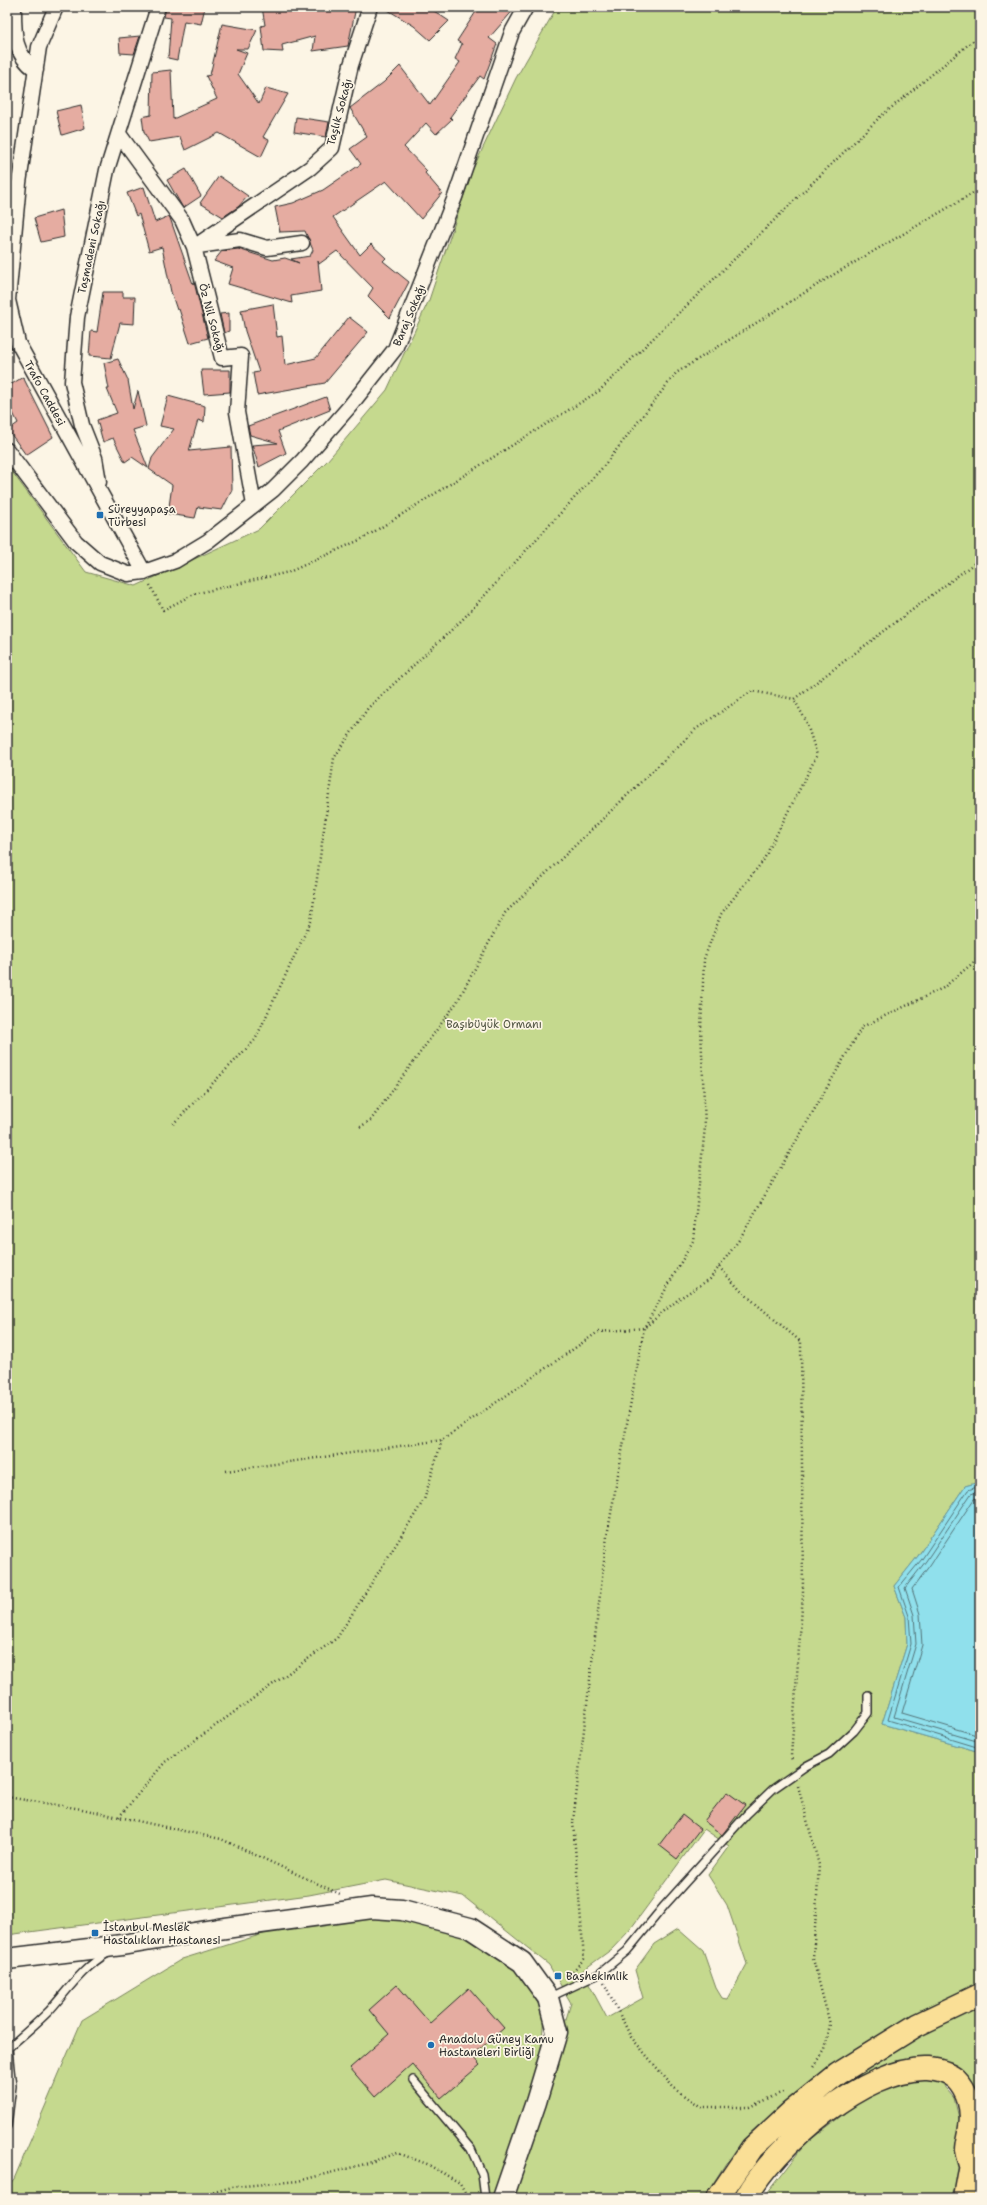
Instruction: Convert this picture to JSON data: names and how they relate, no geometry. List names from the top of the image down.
{
  "streets": {
    "street": [
      "Taşlık Sokağı",
      "Taşmadeni Sokağı",
      "Baraj Sokağı",
      "Öz Nil Sokağı",
      "Trafo Caddesi"
    ]
  },
  "crossings": [
    ["Taşlık Sokağı", "Öz Nil Sokağı"],
    ["Taşmadeni Sokağı", "Öz Nil Sokağı"],
    ["Taşmadeni Sokağı", "Trafo Caddesi"],
    ["Baraj Sokağı", "Öz Nil Sokağı"],
    ["Baraj Sokağı", "Trafo Caddesi"]
  ],
  "parks": ["Başıbüyük Ormanı"],
  "places": {
    "transit": ["Süreyyapaşa Türbesi", "İstanbul Meslek Hastalıkları Hastanesi", "Başhekimlik"],
    "other": ["Anadolu Güney Kamu Hastaneleri Birliği"]
  }
}
